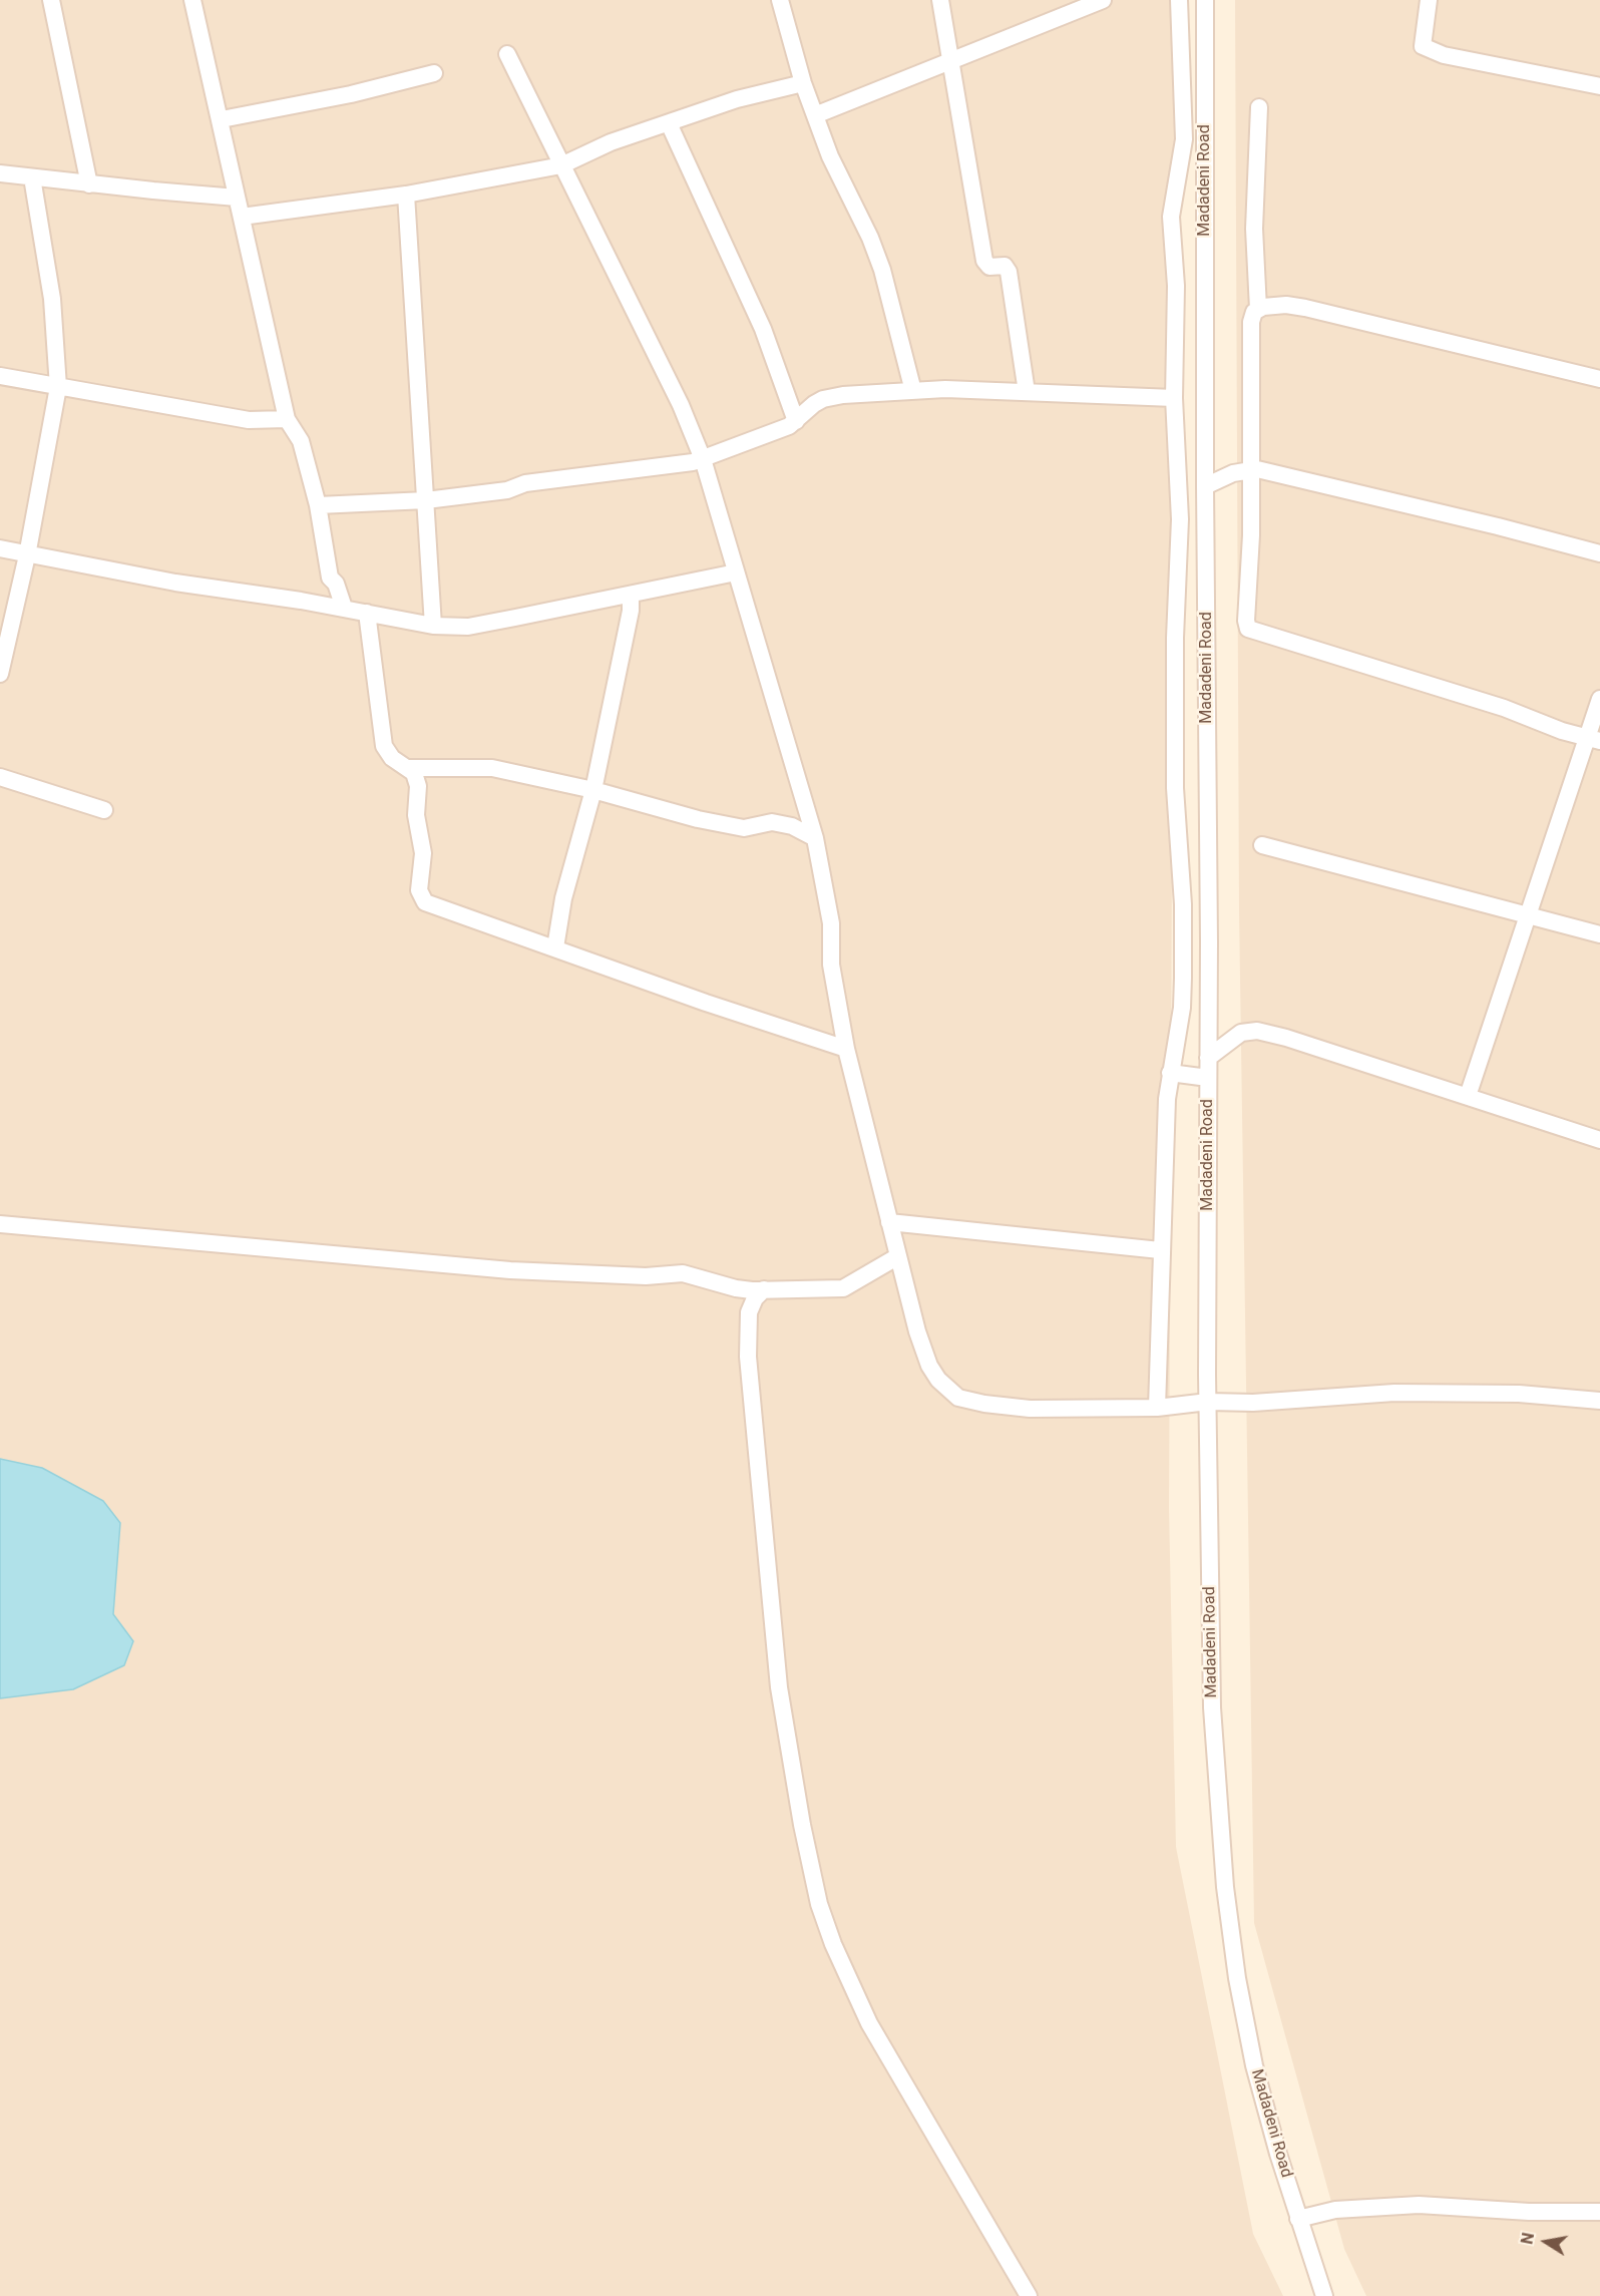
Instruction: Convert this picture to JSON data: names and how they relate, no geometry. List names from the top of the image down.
{
  "streets": {
    "street": ["Madadeni Road"]
  },
  "north": "left"
}
